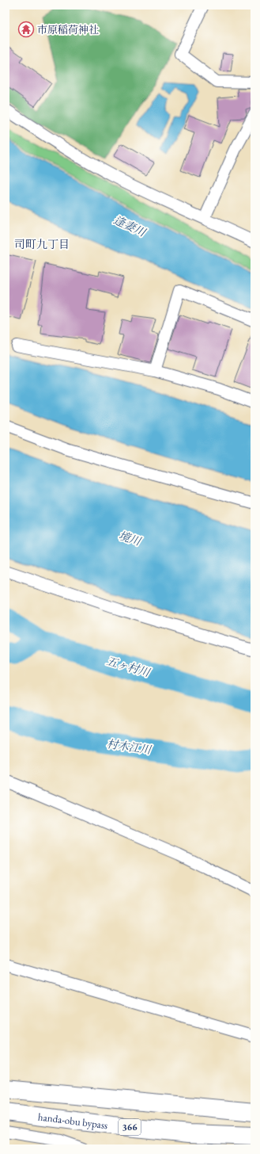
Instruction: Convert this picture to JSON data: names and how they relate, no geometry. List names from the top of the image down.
{
  "streets": {
    "highway": ["handa-obu bypass", "366"]
  },
  "districts": ["司町九丁目"],
  "water": [
    "逢妻川",
    "境川",
    "五ヶ村川",
    "村木江川"
  ],
  "places": {
    "temple": ["市原稲荷神社"]
  }
}
